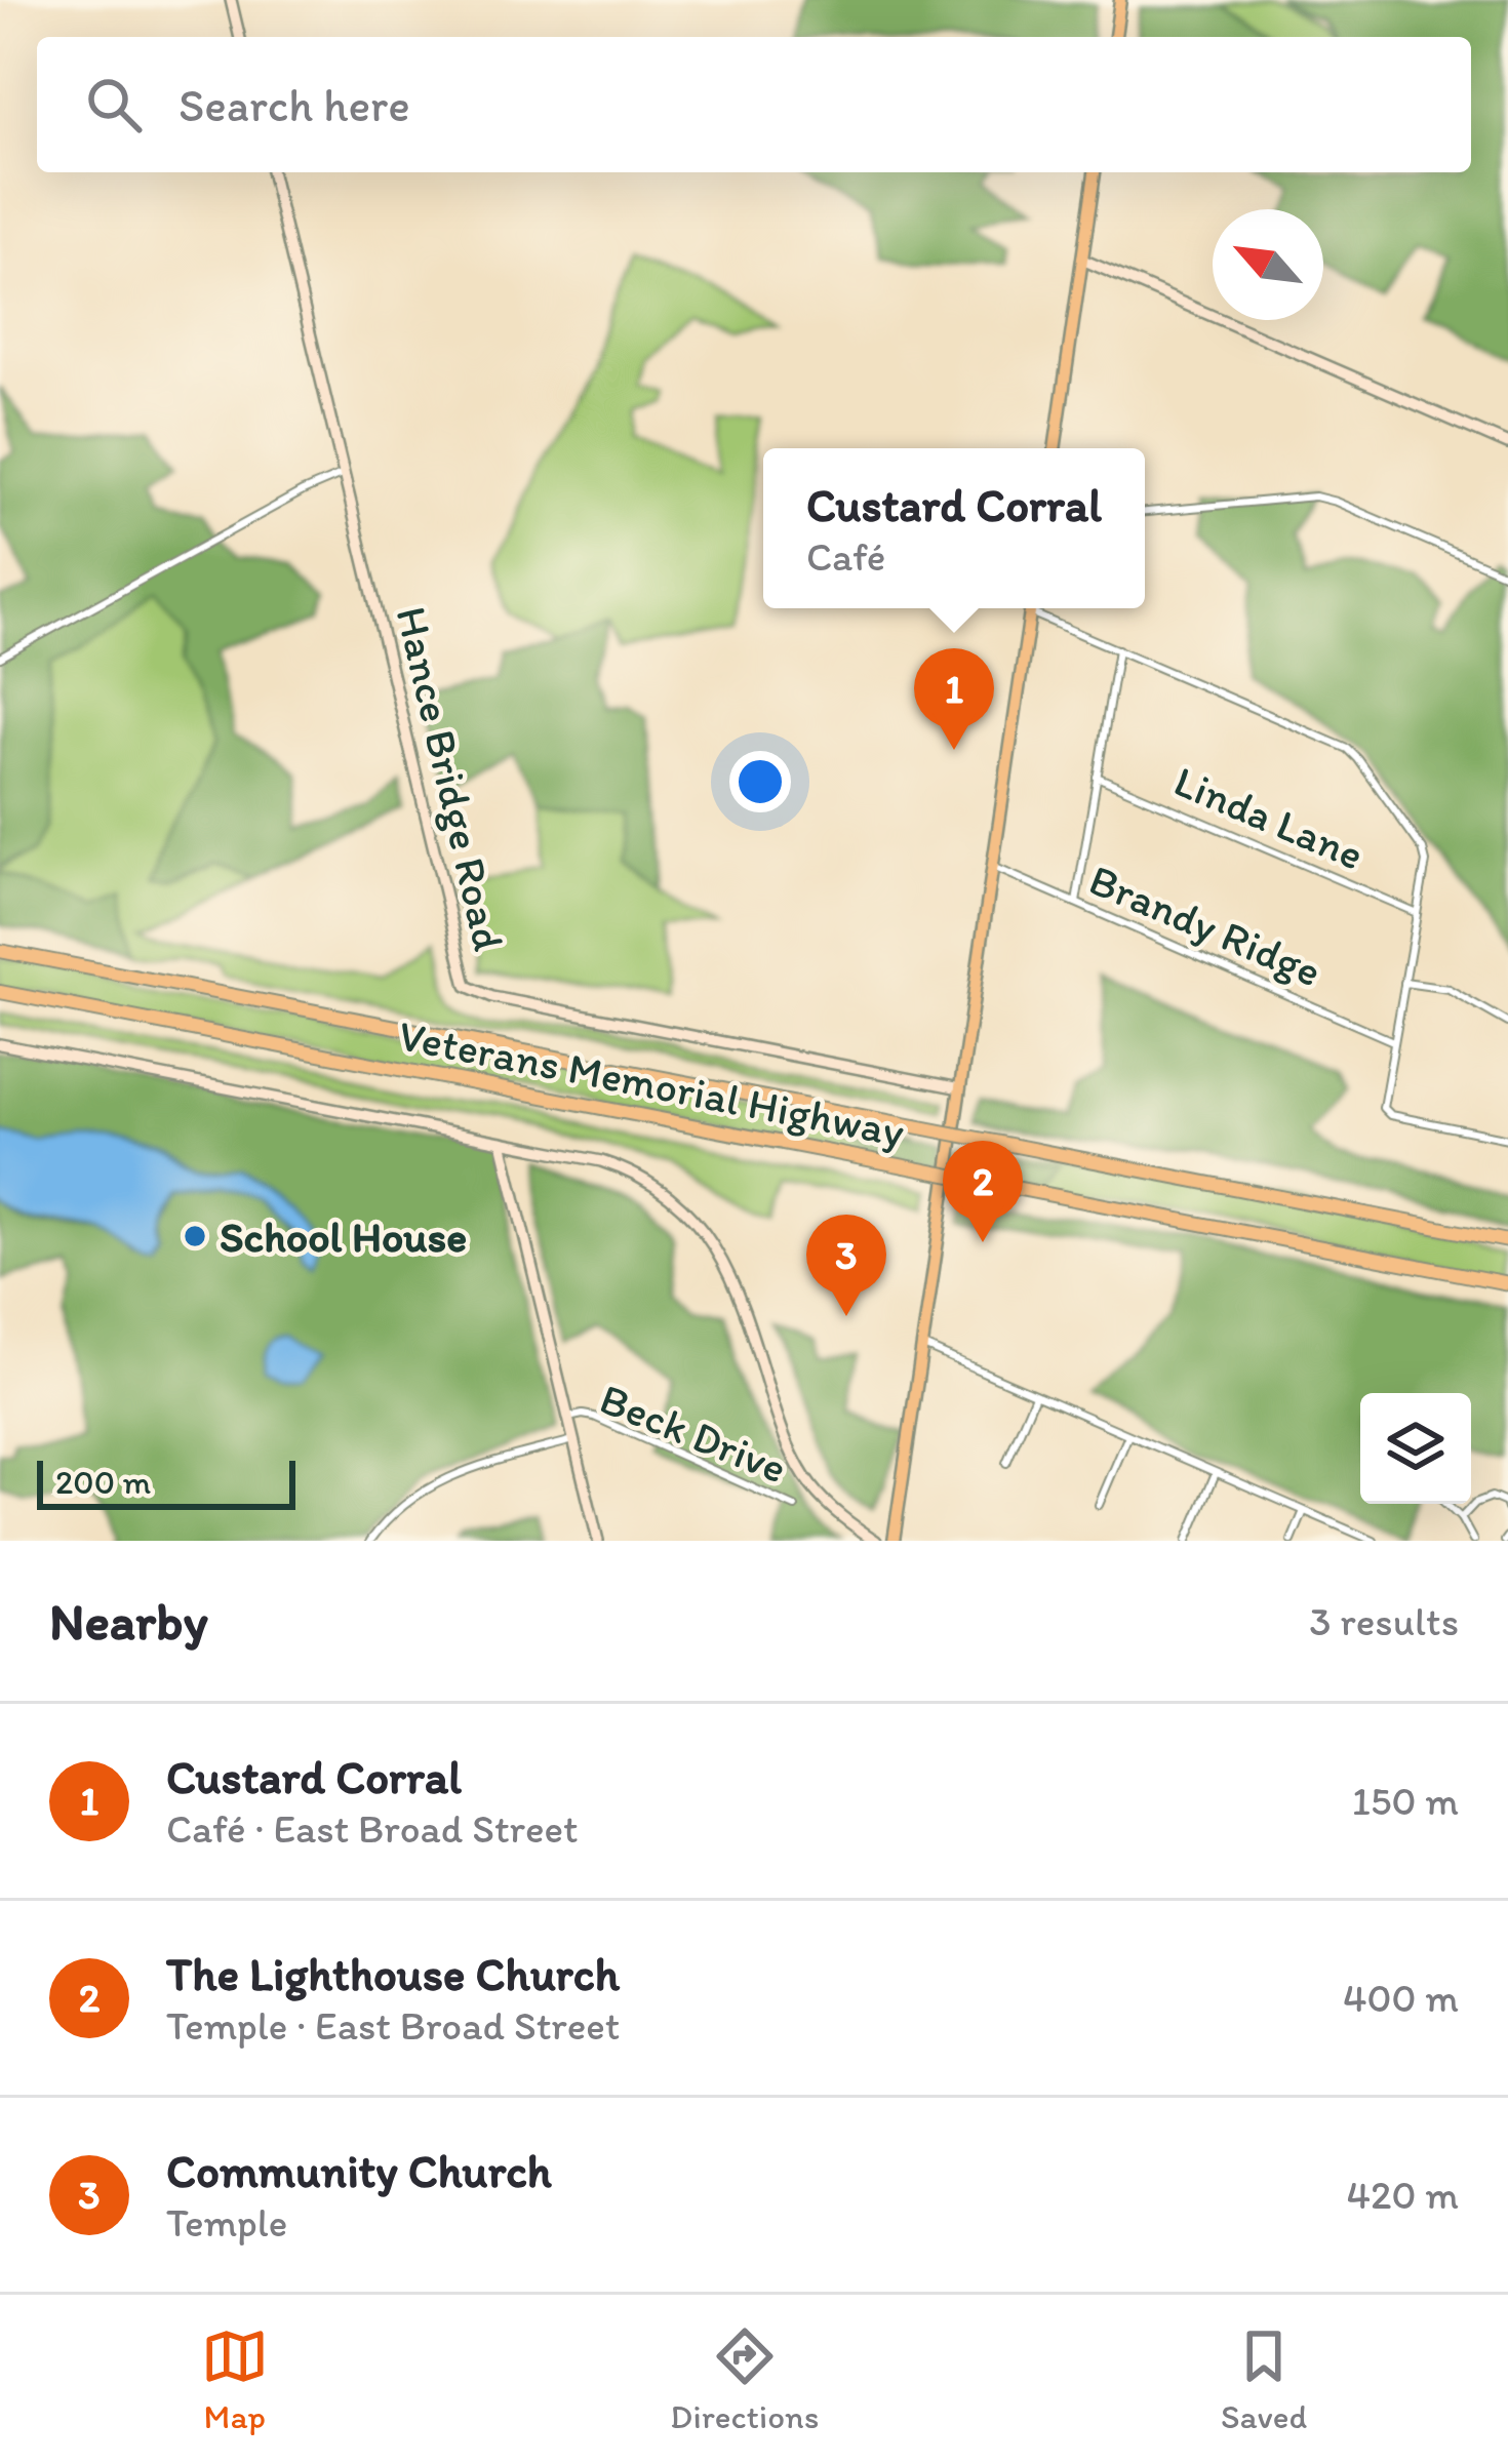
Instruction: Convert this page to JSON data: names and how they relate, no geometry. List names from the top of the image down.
{
  "streets": {
    "highway": ["Veterans Memorial Highway"],
    "street": [
      "Hance Bridge Road",
      "Linda Lane",
      "Brandy Ridge",
      "Beck Drive"
    ]
  },
  "places": ["School House"],
  "scale_bar": "200 m",
  "north": "top left",
  "page": {
    "search": "Search here",
    "popup": ["Custard Corral", "Café"],
    "pins": ["1", "2", "3"],
    "scale": "200 m",
    "heading": ["Nearby", "3 results"],
    "list": [
      {
        "mark": "1",
        "name": "Custard Corral",
        "note": "Café · East Broad Street",
        "value": "150 m"
      },
      {
        "mark": "2",
        "name": "The Lighthouse Church",
        "note": "Temple · East Broad Street",
        "value": "400 m"
      },
      {
        "mark": "3",
        "name": "Community Church",
        "note": "Temple",
        "value": "420 m"
      }
    ],
    "nav": ["Map", "Directions", "Saved"]
  }
}
